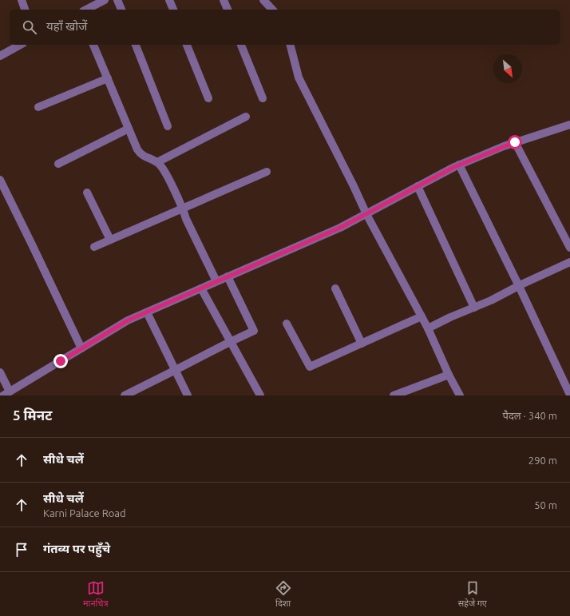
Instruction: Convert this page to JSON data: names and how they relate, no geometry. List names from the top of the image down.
{
  "north": "bottom right",
  "page": {
    "search": "यहाँ खोजें",
    "heading": ["5 मिनट", "पैदल · 340 m"],
    "list": [
      ["सीधे चलें", "290 m"],
      ["सीधे चलें", "Karni Palace Road", "50 m"],
      "गंतव्य पर पहुँचे"
    ],
    "nav": ["मानचित्र", "दिशा", "सहेजे गए"]
  }
}
